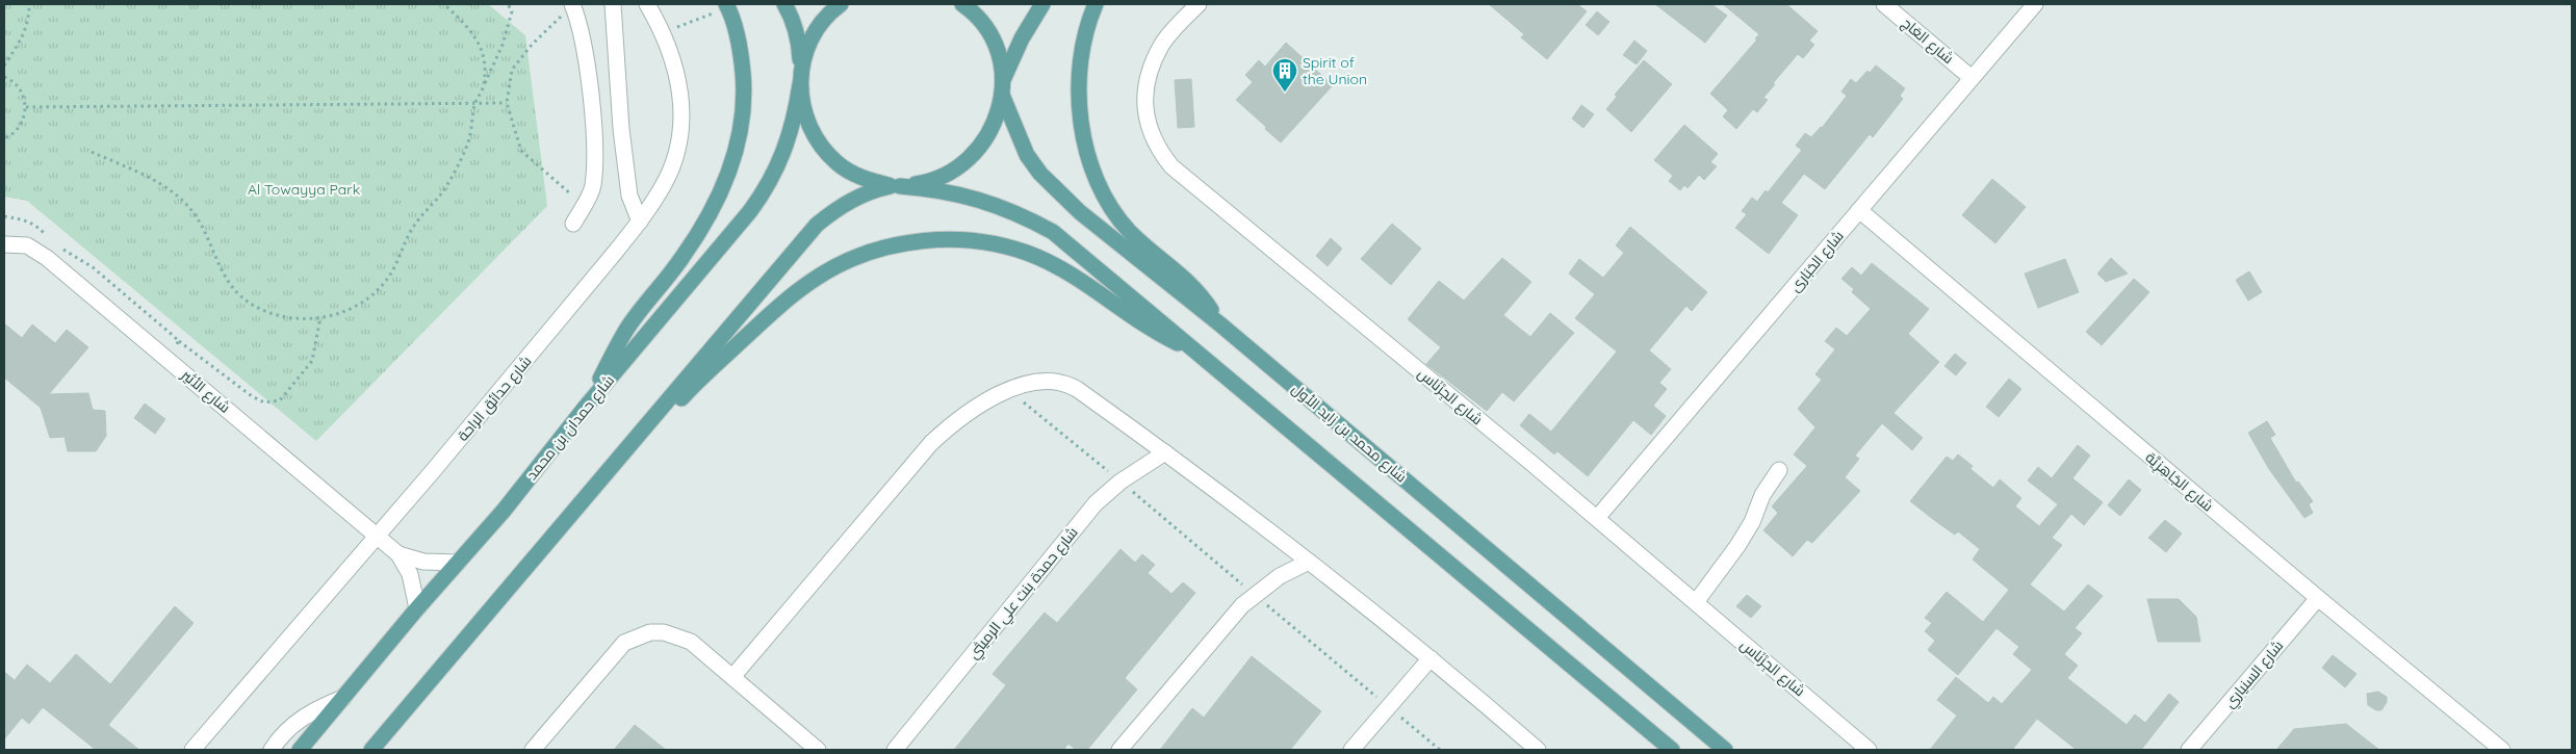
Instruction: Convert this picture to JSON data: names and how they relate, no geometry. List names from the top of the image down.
{
  "streets": {
    "main road": ["شارع حمدان بن محمد", "شارع محمد بن زايد الأول"],
    "street": [
      "شارع العَاج",
      "شارع الحَبَارى",
      "شارع الأثير",
      "شارع الجِرْنَاس",
      "شارع حدائق الراحة",
      "شارع الجَاهِزِيَّة",
      "شارع حمدة بنت علي الرميثي",
      "شارع السنياري"
    ]
  },
  "crossings": [
    ["شارع العَاج", "شارع الحَبَارى"],
    ["شارع الحَبَارى", "شارع الجِرْنَاس"],
    ["شارع الحَبَارى", "شارع الجَاهِزِيَّة"],
    ["شارع الأثير", "شارع حدائق الراحة"],
    ["شارع الأثير", "شارع حمدان بن محمد"],
    ["شارع الجَاهِزِيَّة", "شارع السنياري"]
  ],
  "parks": ["Al Towayya Park"],
  "places": {
    "building": ["Spirit of the Union"]
  }
}
